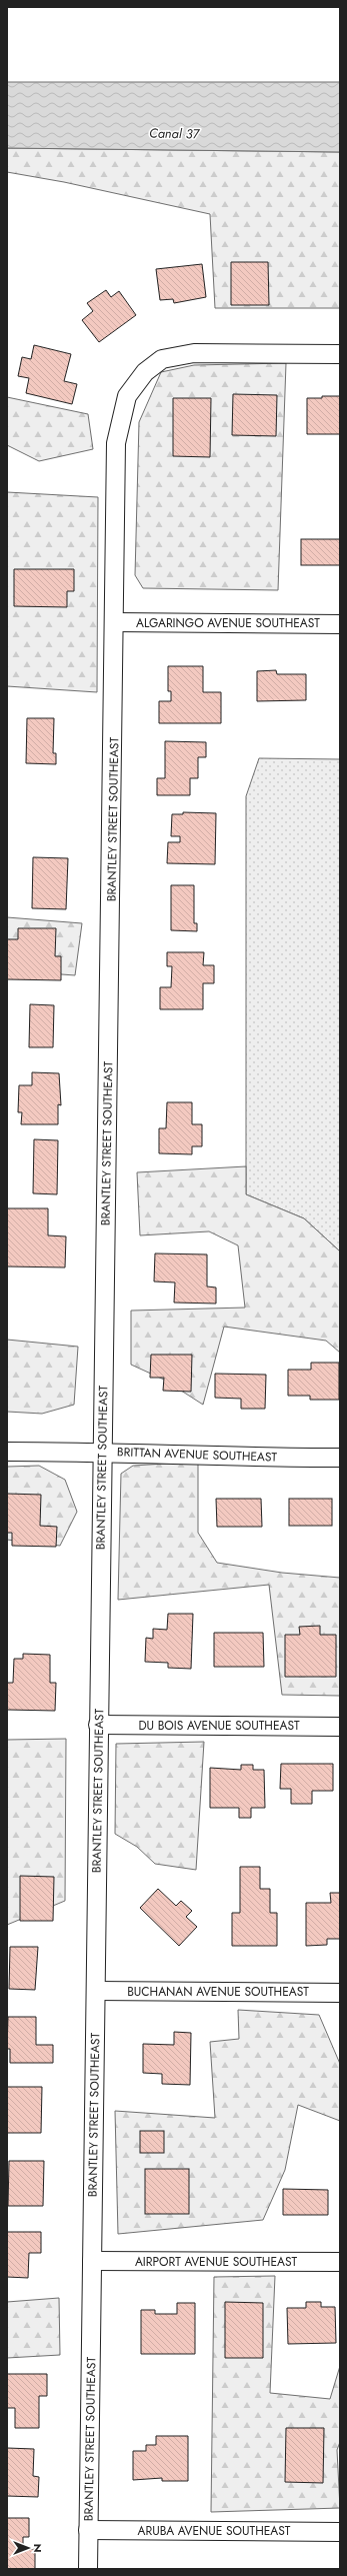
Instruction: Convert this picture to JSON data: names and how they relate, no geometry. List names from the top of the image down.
{
  "streets": {
    "street": [
      "ALGARINGO AVENUE SOUTHEAST",
      "BRANTLEY STREET SOUTHEAST",
      "BRITTAN AVENUE SOUTHEAST",
      "DU BOIS AVENUE SOUTHEAST",
      "BUCHANAN AVENUE SOUTHEAST",
      "AIRPORT AVENUE SOUTHEAST",
      "ARUBA AVENUE SOUTHEAST"
    ]
  },
  "crossings": [
    ["ALGARINGO AVENUE SOUTHEAST", "BRANTLEY STREET SOUTHEAST"],
    ["BRANTLEY STREET SOUTHEAST", "BRITTAN AVENUE SOUTHEAST"],
    ["BRANTLEY STREET SOUTHEAST", "DU BOIS AVENUE SOUTHEAST"],
    ["BRANTLEY STREET SOUTHEAST", "BUCHANAN AVENUE SOUTHEAST"],
    ["BRANTLEY STREET SOUTHEAST", "AIRPORT AVENUE SOUTHEAST"],
    ["BRANTLEY STREET SOUTHEAST", "ARUBA AVENUE SOUTHEAST"]
  ],
  "water": ["Canal 37"],
  "north": "right"
}
